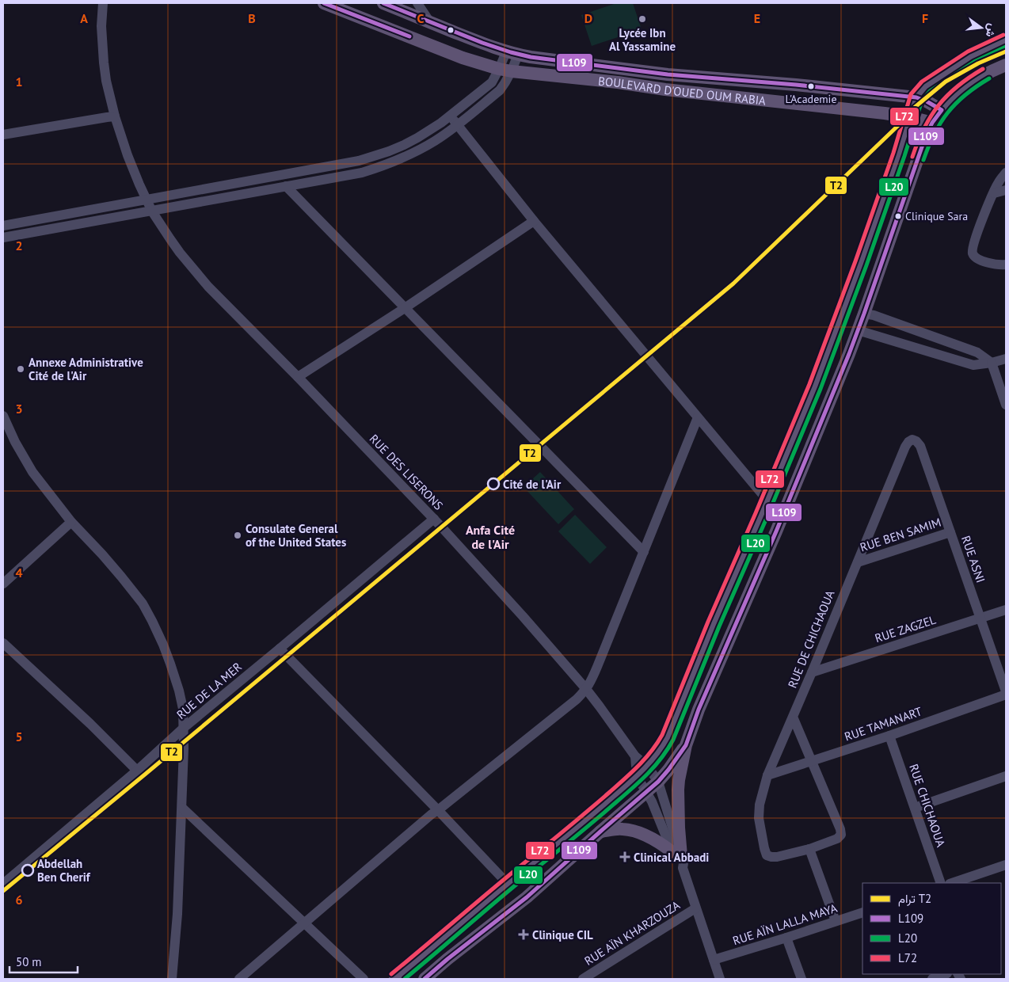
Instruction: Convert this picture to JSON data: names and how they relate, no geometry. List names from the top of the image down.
{
  "streets": {
    "main road": ["BOULEVARD D'OUED OUM RABIA"],
    "street": [
      "RUE DES LISERONS",
      "RUE BEN SAMIM",
      "RUE ASNI",
      "RUE ZAGZEL",
      "RUE DE CHICHAOUA",
      "RUE DE LA MER",
      "RUE TAMANART",
      "RUE CHICHAOUA",
      "RUE AÏN LALLA MAYA",
      "RUE AÏN KHARZOUZA"
    ]
  },
  "crossings": [
    ["RUE DES LISERONS", "RUE DE LA MER"],
    ["RUE BEN SAMIM", "RUE ASNI"],
    ["RUE BEN SAMIM", "RUE DE CHICHAOUA"],
    ["RUE ASNI", "RUE ZAGZEL"],
    ["RUE ASNI", "RUE DE CHICHAOUA"],
    ["RUE ZAGZEL", "RUE DE CHICHAOUA"],
    ["RUE DE CHICHAOUA", "RUE TAMANART"],
    ["RUE TAMANART", "RUE CHICHAOUA"]
  ],
  "districts": ["Anfa Cité de l'Air"],
  "places": {
    "other": [
      "Lycée Ibn Al Yassamine",
      "L'Academie",
      "Clinique Sara",
      "Annexe Administrative Cité de l'Air",
      "Cité de l'Air",
      "Consulate General of the United States",
      "Abdellah Ben Cherif"
    ],
    "health": ["Clinical Abbadi", "Clinique CIL"]
  },
  "lines": [
    "transit line L109",
    "transit line L72",
    "transit line L20",
    "tram line T2"
  ],
  "legend": [
    "ترام T2",
    "L109",
    "L20",
    "L72"
  ],
  "scale_bar": "50 m",
  "north": "right",
  "grid": {
    "columns": [
      "A",
      "B",
      "C",
      "D",
      "E",
      "F"
    ],
    "rows": [
      "1",
      "2",
      "3",
      "4",
      "5",
      "6"
    ]
  }
}
